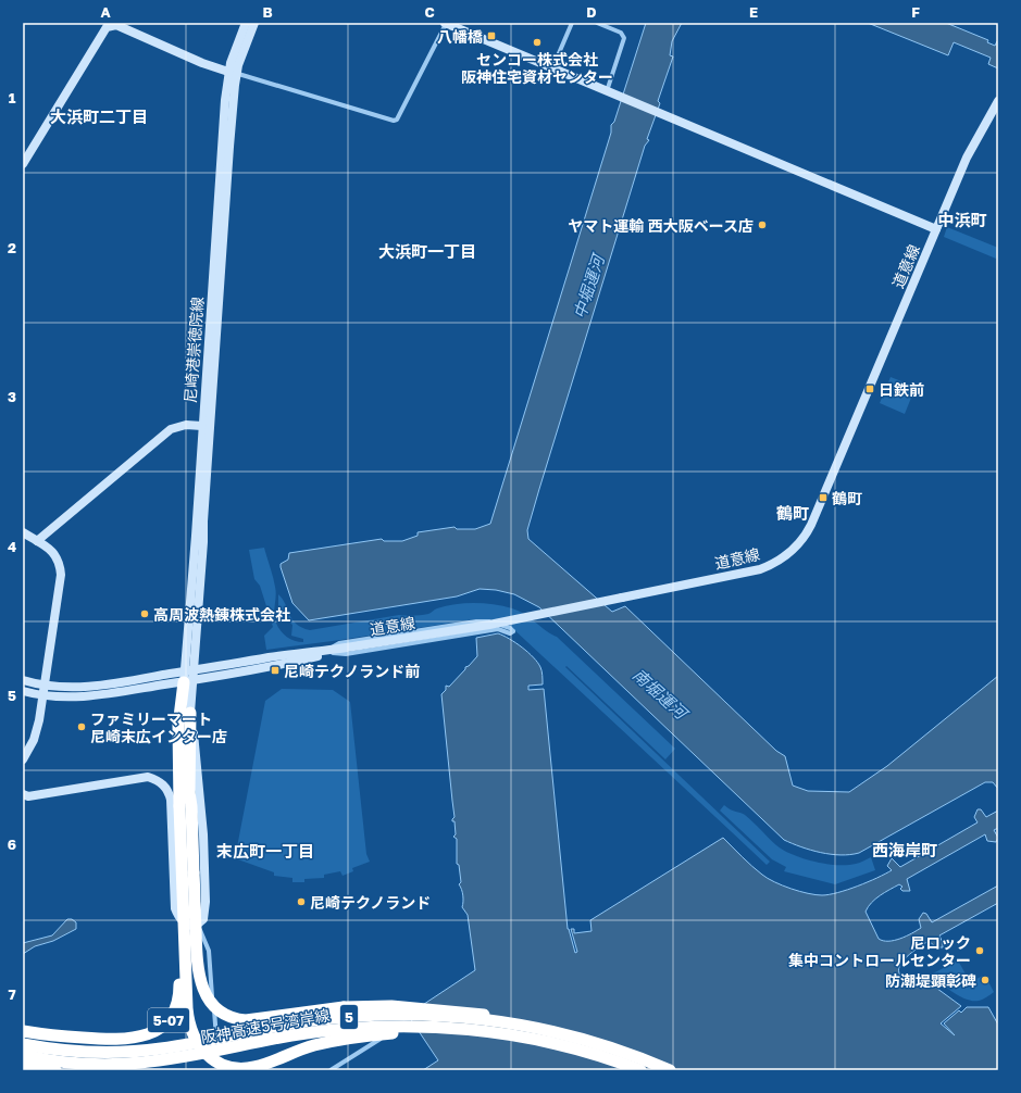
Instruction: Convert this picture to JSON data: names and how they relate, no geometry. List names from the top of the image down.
{
  "streets": {
    "highway": ["5", "5-07", "阪神高速5号湾岸線"],
    "street": ["道意線", "尼崎港崇徳院線"]
  },
  "crossings": [
    ["道意線", "尼崎港崇徳院線"],
    ["道意線", "5-07"],
    ["尼崎港崇徳院線", "5-07"],
    ["5-07", "阪神高速5号湾岸線"]
  ],
  "districts": [
    "大浜町二丁目",
    "中浜町",
    "大浜町一丁目",
    "鶴町",
    "西海岸町",
    "末広町一丁目"
  ],
  "water": ["中堀運河", "南堀運河"],
  "places": {
    "transit": [
      "八幡橋",
      "日鉄前",
      "鶴町",
      "尼崎テクノランド前"
    ],
    "other": [
      "センコー株式会社 阪神住宅資材センター",
      "ヤマト運輸 西大阪ベース店",
      "高周波熱錬株式会社",
      "ファミリーマート 尼崎末広インター店",
      "尼崎テクノランド",
      "尼ロック 集中コントロールセンター",
      "防潮堤顕彰碑"
    ]
  },
  "grid": {
    "columns": [
      "A",
      "B",
      "C",
      "D",
      "E",
      "F"
    ],
    "rows": [
      "1",
      "2",
      "3",
      "4",
      "5",
      "6",
      "7"
    ]
  }
}
